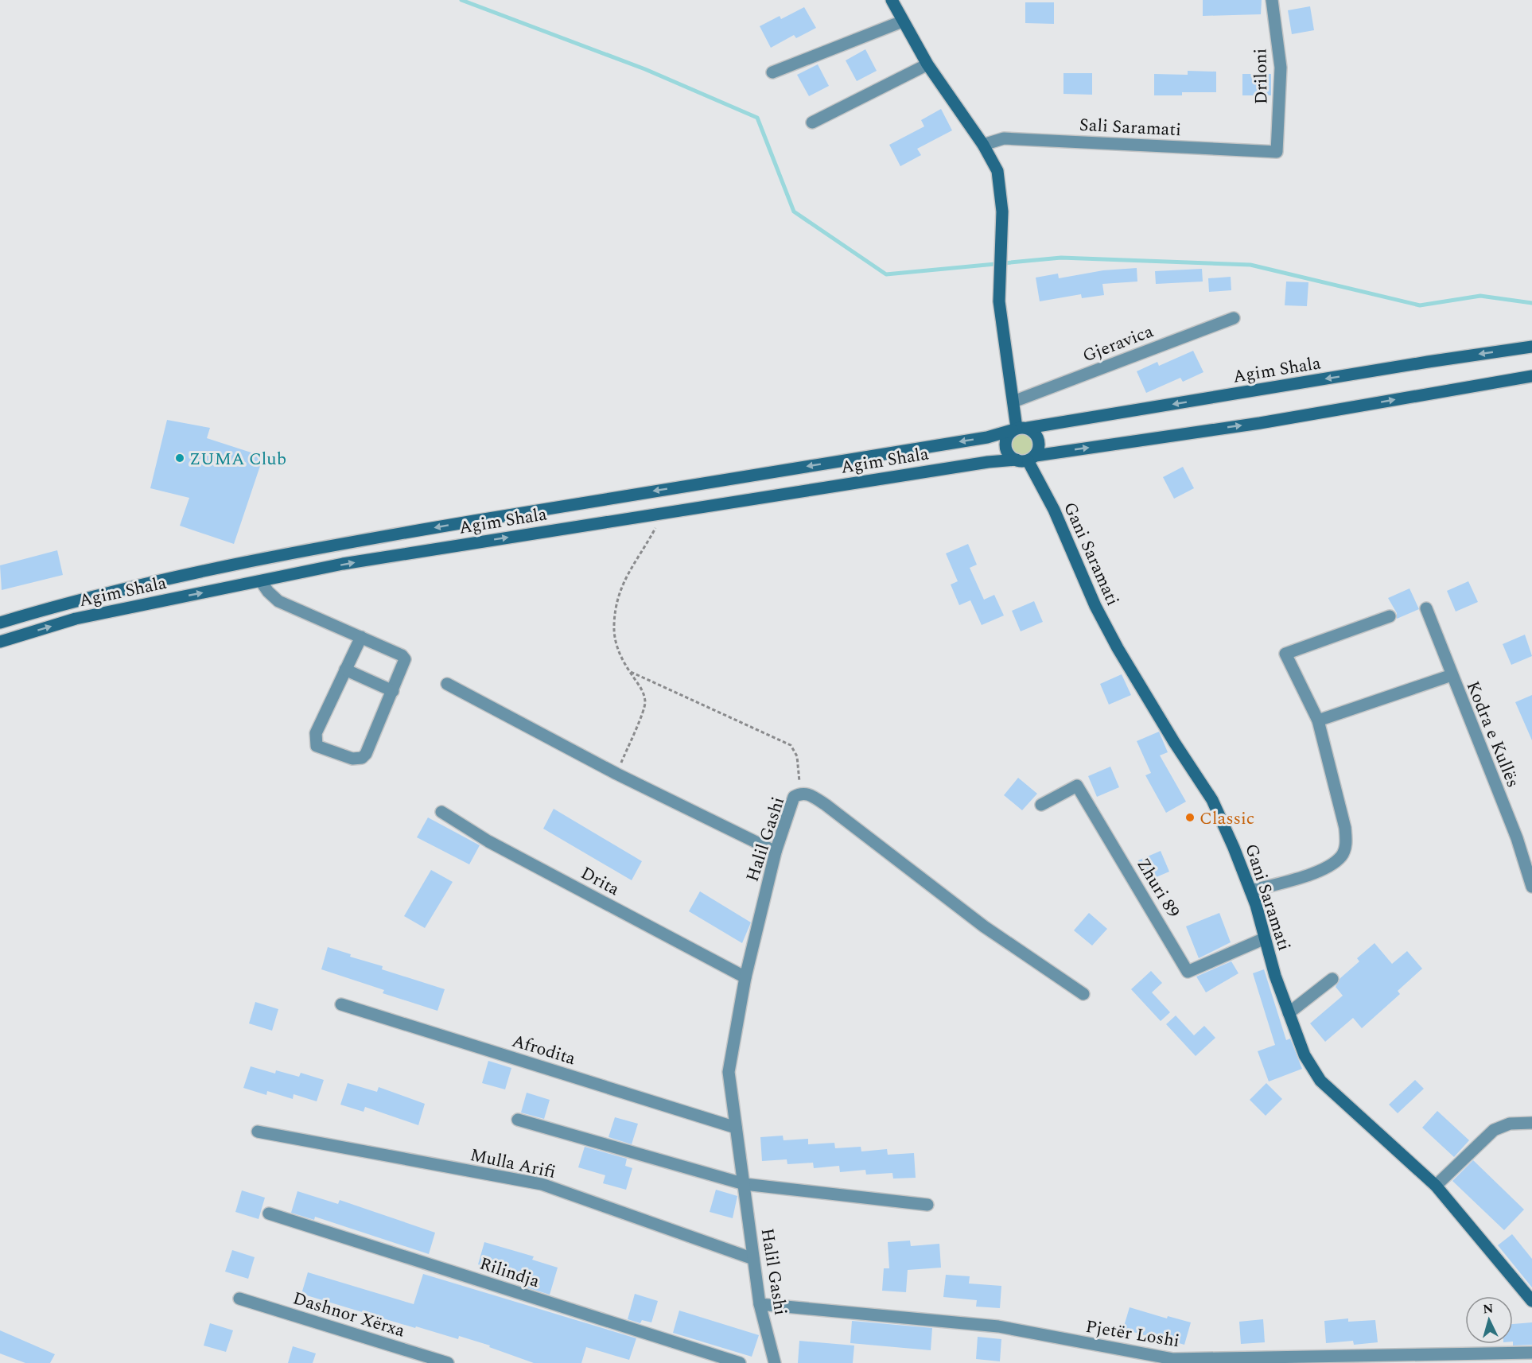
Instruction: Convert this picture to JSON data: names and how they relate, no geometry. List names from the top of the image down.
{
  "streets": {
    "main road": ["Agim Shala", "Gani Saramati"],
    "street": [
      "Driloni",
      "Sali Saramati",
      "Gjeravica",
      "Kodra e Kullës",
      "Halil Gashi",
      "Drita",
      "Zhuri 89",
      "Afrodita",
      "Mulla Arifi",
      "Rilindja",
      "Dashnor Xërxa",
      "Pjetër Loshi"
    ]
  },
  "crossings": [
    ["Driloni", "Sali Saramati"],
    ["Agim Shala", "Gani Saramati"],
    ["Gani Saramati", "Zhuri 89"],
    ["Halil Gashi", "Drita"],
    ["Halil Gashi", "Afrodita"],
    ["Halil Gashi", "Mulla Arifi"],
    ["Halil Gashi", "Pjetër Loshi"]
  ],
  "places": ["ZUMA Club", "Classic"],
  "north": "top"
}
